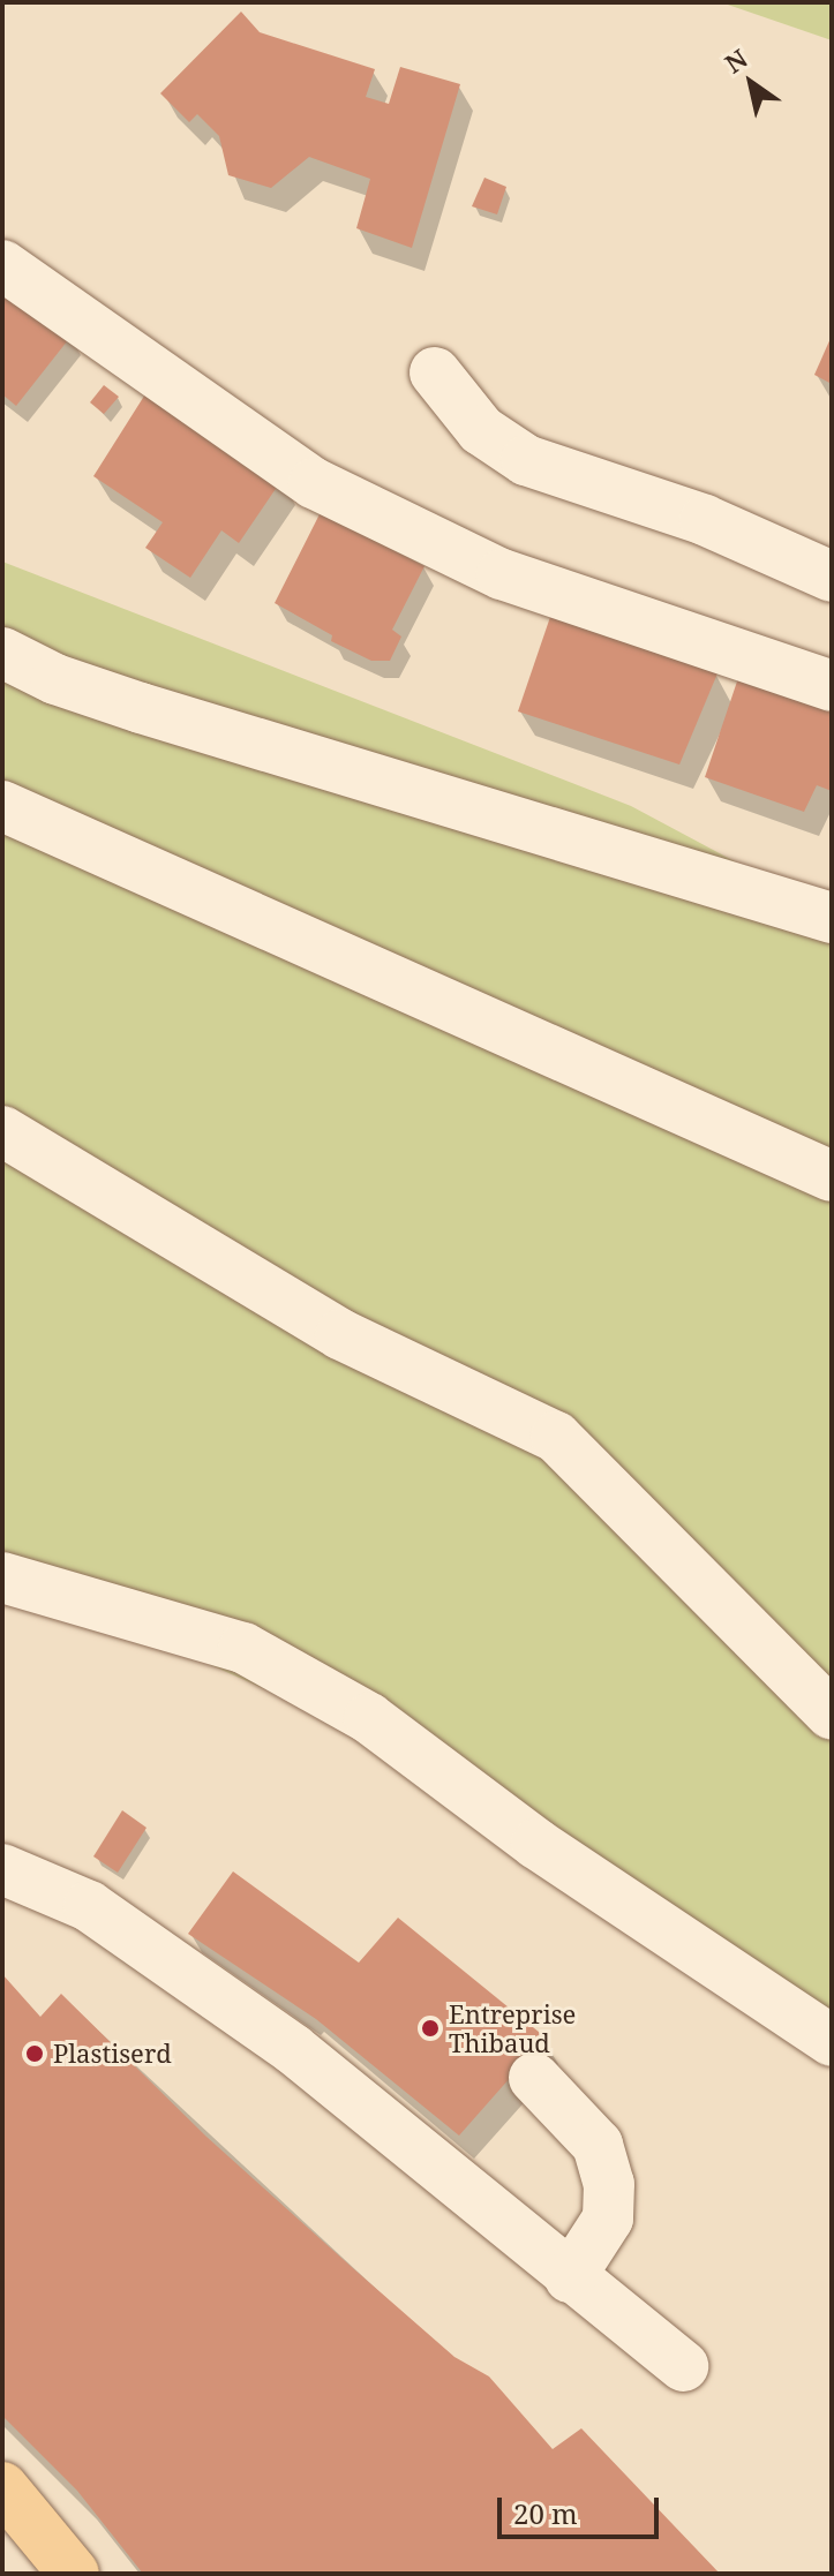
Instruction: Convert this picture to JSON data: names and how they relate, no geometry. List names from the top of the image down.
{
  "places": ["Entreprise Thibaud", "Plastiserd"],
  "scale_bar": "20 m",
  "north": "top left"
}
